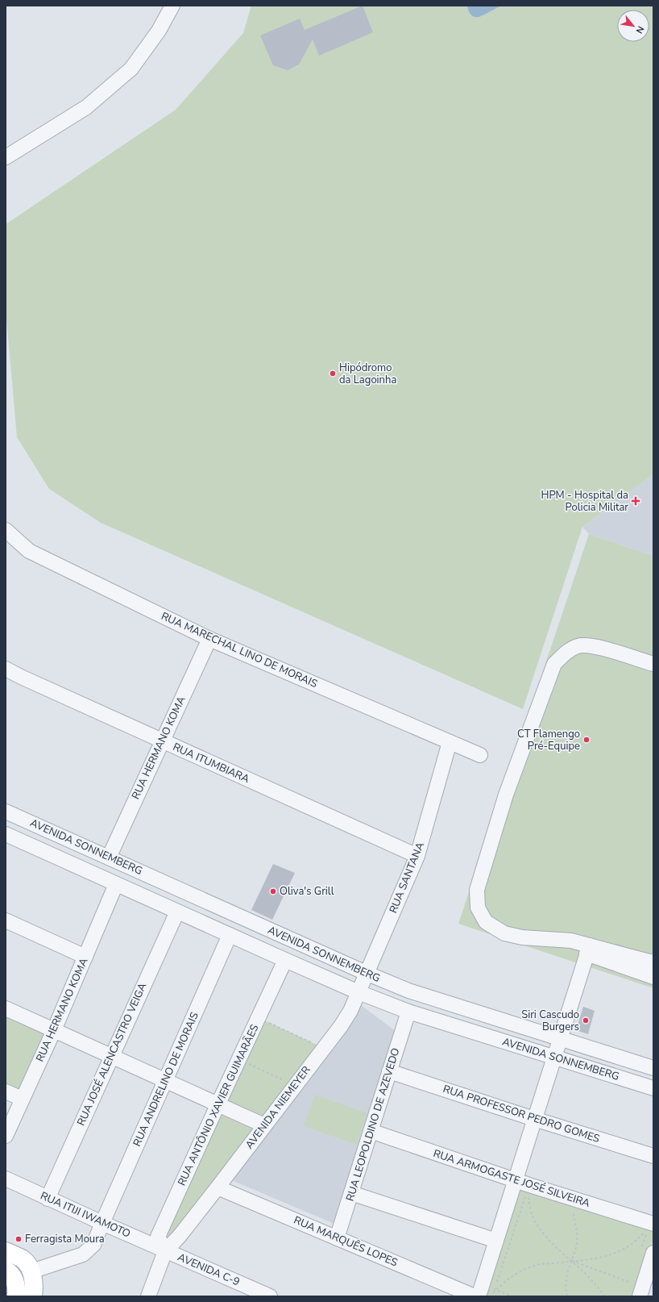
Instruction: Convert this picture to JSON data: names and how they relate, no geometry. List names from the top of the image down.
{
  "streets": {
    "street": [
      "RUA MARECHAL LINO DE MORAIS",
      "RUA HERMANO KOMA",
      "RUA ITUMBIARA",
      "AVENIDA SONNEMBERG",
      "RUA SANTANA",
      "RUA JOSÉ ALENCASTRO VEIGA",
      "RUA ANDRELINO DE MORAIS",
      "RUA ANTÔNIO XAVIER GUIMARÃES",
      "AVENIDA NIEMEYER",
      "RUA PROFESSOR PEDRO GOMES",
      "RUA LEOPOLDINO DE AZEVEDO",
      "RUA ARMOGASTE JOSÉ SILVEIRA",
      "RUA ITIJI IWAMOTO",
      "RUA MARQUÊS LOPES",
      "AVENIDA C-9"
    ]
  },
  "crossings": [
    ["RUA MARECHAL LINO DE MORAIS", "RUA HERMANO KOMA"],
    ["RUA MARECHAL LINO DE MORAIS", "RUA SANTANA"],
    ["RUA HERMANO KOMA", "RUA ITUMBIARA"],
    ["RUA HERMANO KOMA", "AVENIDA SONNEMBERG"],
    ["RUA ITUMBIARA", "RUA SANTANA"],
    ["AVENIDA SONNEMBERG", "RUA SANTANA"],
    ["AVENIDA SONNEMBERG", "RUA JOSÉ ALENCASTRO VEIGA"],
    ["AVENIDA SONNEMBERG", "RUA ANDRELINO DE MORAIS"],
    ["AVENIDA SONNEMBERG", "RUA ANTÔNIO XAVIER GUIMARÃES"],
    ["AVENIDA SONNEMBERG", "AVENIDA NIEMEYER"],
    ["AVENIDA SONNEMBERG", "RUA LEOPOLDINO DE AZEVEDO"],
    ["RUA SANTANA", "AVENIDA NIEMEYER"],
    ["RUA JOSÉ ALENCASTRO VEIGA", "RUA ITIJI IWAMOTO"],
    ["RUA ANDRELINO DE MORAIS", "RUA ITIJI IWAMOTO"],
    ["RUA ANTÔNIO XAVIER GUIMARÃES", "AVENIDA NIEMEYER"],
    ["RUA ANTÔNIO XAVIER GUIMARÃES", "RUA ITIJI IWAMOTO"],
    ["RUA ANTÔNIO XAVIER GUIMARÃES", "AVENIDA C-9"],
    ["AVENIDA NIEMEYER", "RUA ITIJI IWAMOTO"],
    ["AVENIDA NIEMEYER", "RUA MARQUÊS LOPES"],
    ["AVENIDA NIEMEYER", "AVENIDA C-9"],
    ["RUA PROFESSOR PEDRO GOMES", "RUA LEOPOLDINO DE AZEVEDO"],
    ["RUA LEOPOLDINO DE AZEVEDO", "RUA ARMOGASTE JOSÉ SILVEIRA"],
    ["RUA LEOPOLDINO DE AZEVEDO", "RUA MARQUÊS LOPES"],
    ["RUA ITIJI IWAMOTO", "AVENIDA C-9"]
  ],
  "places": {
    "other": [
      "Hipódromo da Lagoinha",
      "CT Flamengo Pré-Equipe",
      "Oliva's Grill",
      "Siri Cascudo Burgers",
      "Ferragista Moura"
    ],
    "health": ["HPM - Hospital da Policia Militar"]
  },
  "north": "bottom right"
}
